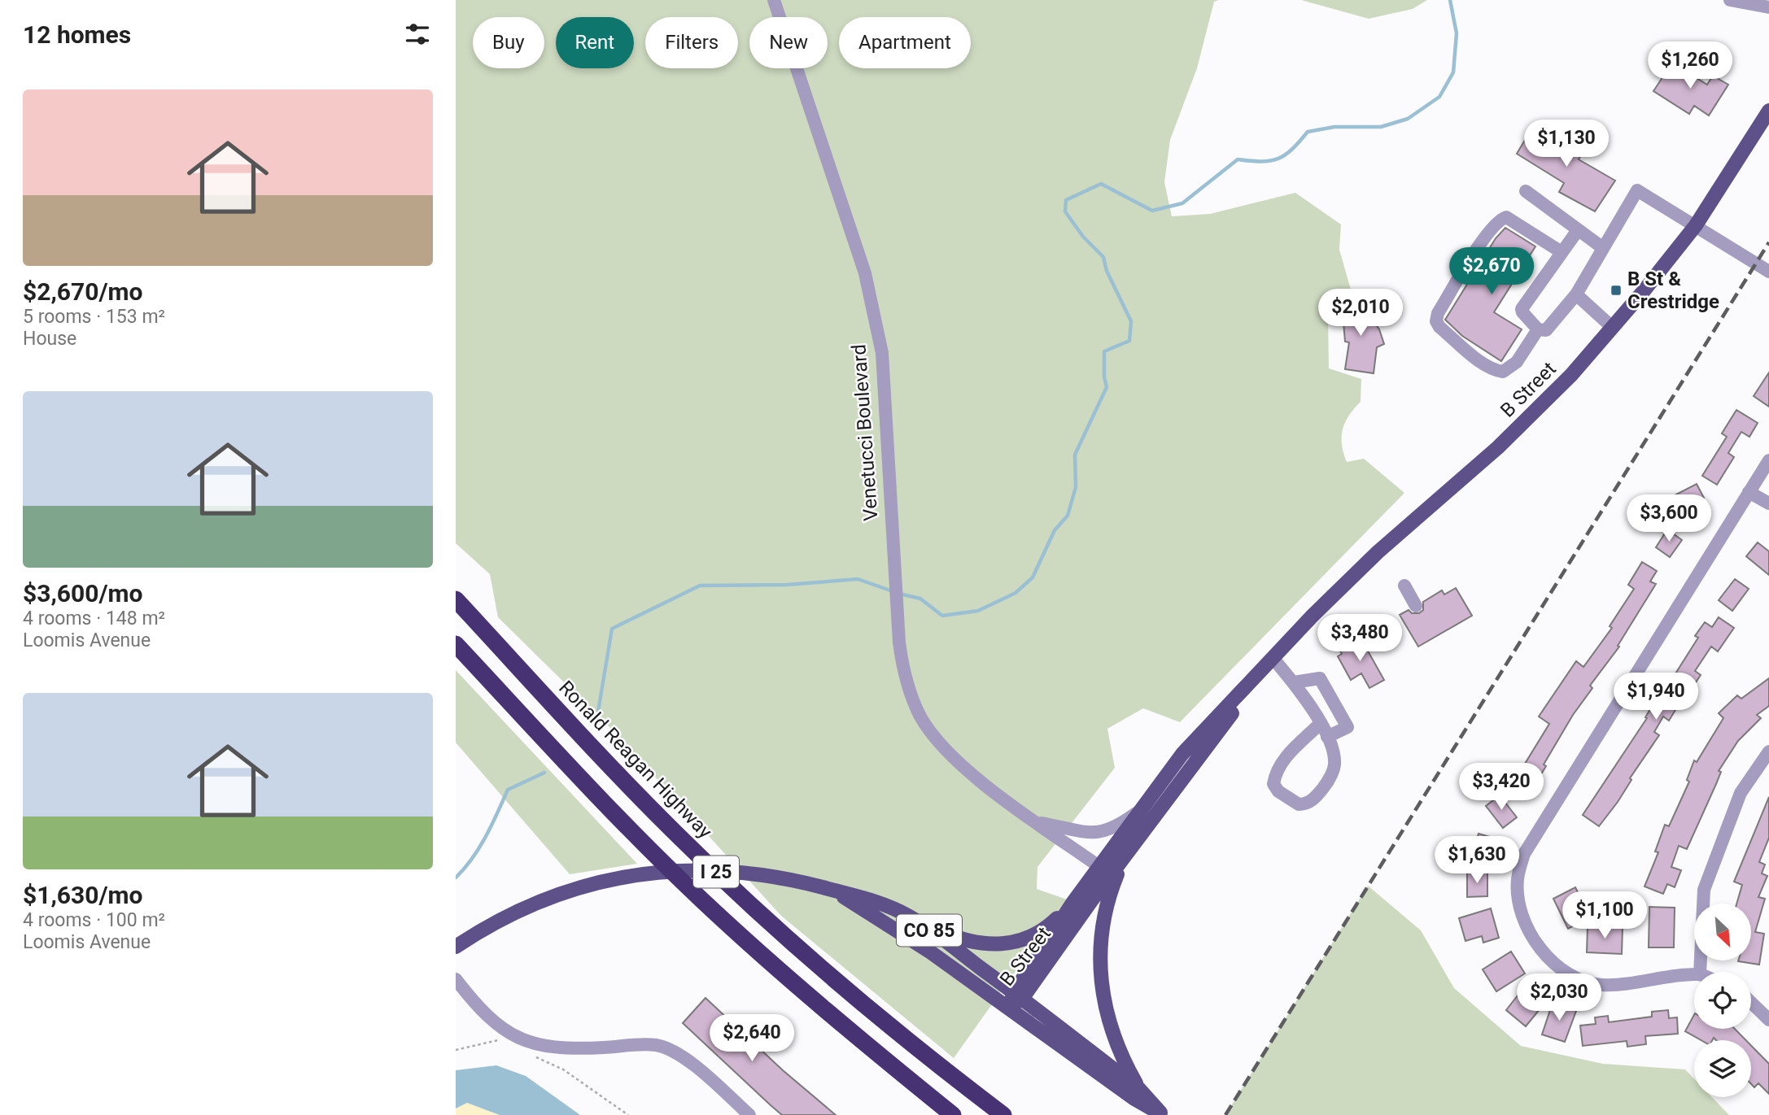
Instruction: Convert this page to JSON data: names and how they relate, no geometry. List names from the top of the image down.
{
  "streets": {
    "highway": ["Ronald Reagan Highway", "I 25"],
    "main road": ["B Street", "CO 85"],
    "street": ["Venetucci Boulevard"]
  },
  "crossings": [
    ["B Street", "Venetucci Boulevard"],
    ["B Street", "CO 85"]
  ],
  "places": {
    "transit": ["B St & Crestridge"]
  },
  "north": "bottom right",
  "page": {
    "heading": "12 homes",
    "chip": [
      "Buy",
      "Rent",
      "Filters",
      "New",
      "Apartment"
    ],
    "price": [
      "$1,260",
      "$1,130",
      "$2,670",
      "$2,010",
      "$3,600",
      "$3,480",
      "$1,940",
      "$3,420",
      "$1,630",
      "$1,100",
      "$2,030",
      "$2,640"
    ],
    "list": [
      {
        "name": "$2,670/mo",
        "note": "5 rooms · 153 m² · House"
      },
      {
        "name": "$3,600/mo",
        "note": "4 rooms · 148 m² · Loomis Avenue"
      },
      {
        "name": "$1,630/mo",
        "note": "4 rooms · 100 m² · Loomis Avenue"
      }
    ]
  }
}
